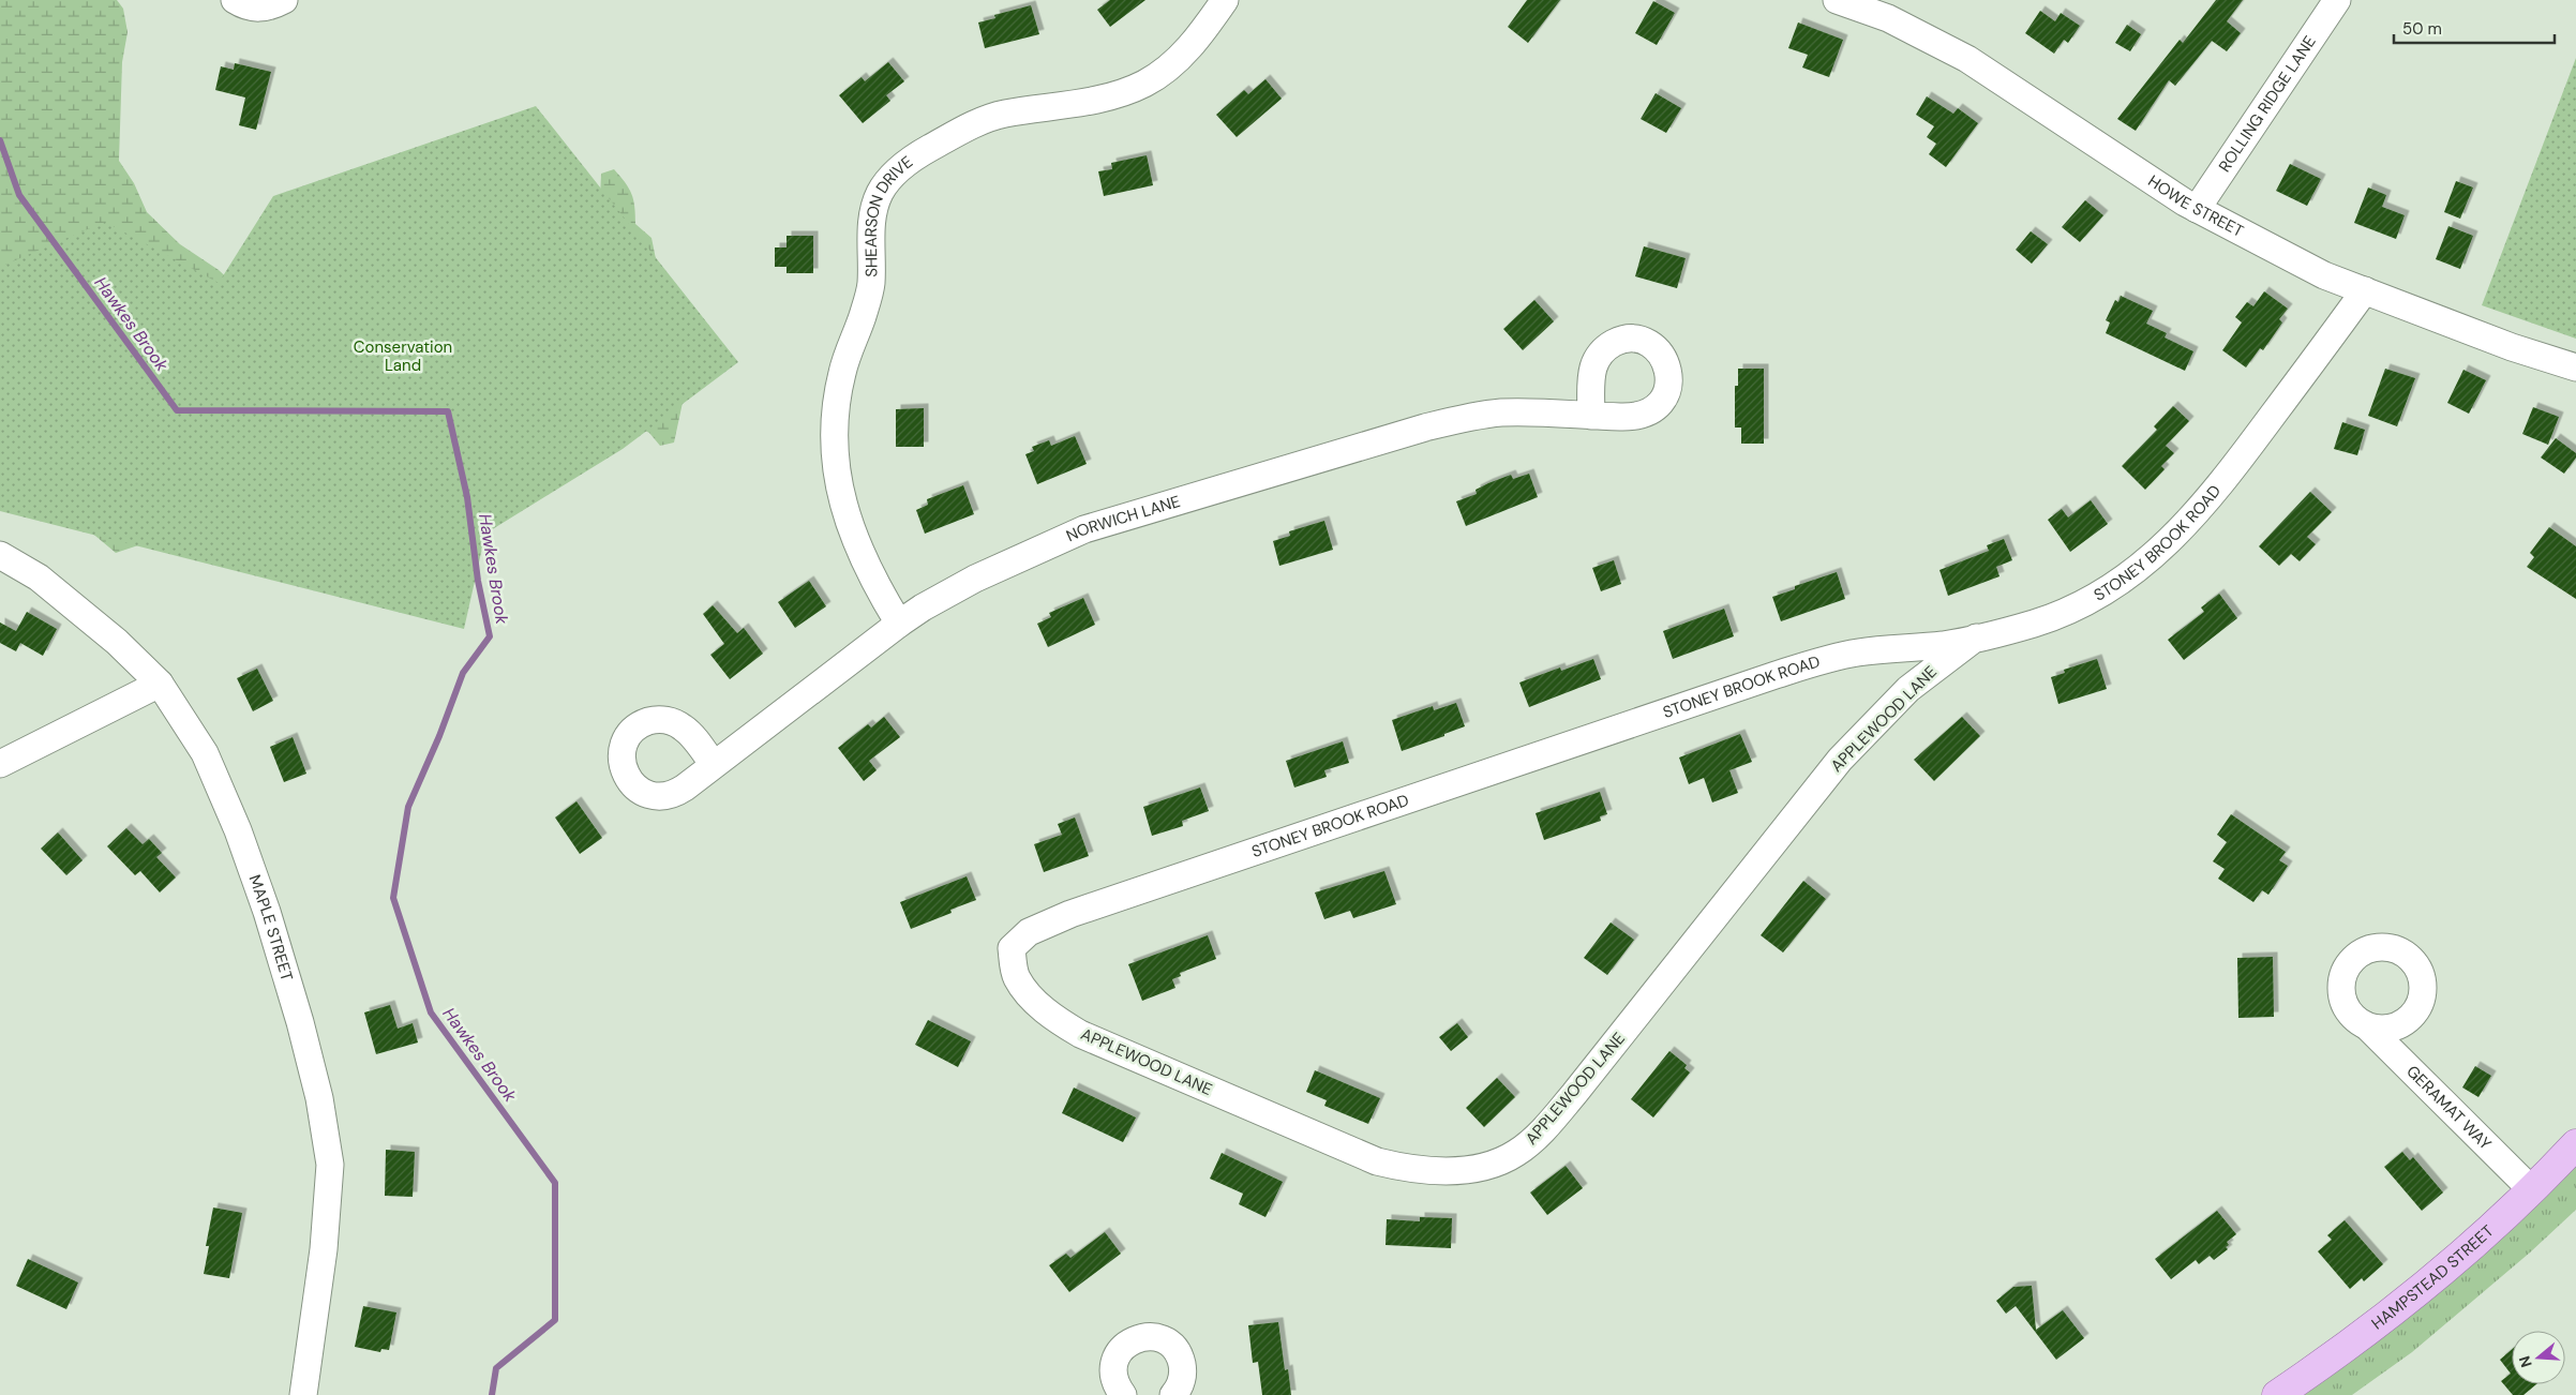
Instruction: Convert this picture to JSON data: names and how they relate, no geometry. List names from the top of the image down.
{
  "streets": {
    "main road": ["HAMPSTEAD STREET"],
    "street": [
      "ROLLING RIDGE LANE",
      "HOWE STREET",
      "SHEARSON DRIVE",
      "NORWICH LANE",
      "STONEY BROOK ROAD",
      "APPLEWOOD LANE",
      "MAPLE STREET",
      "GERAMAT WAY"
    ]
  },
  "crossings": [
    ["ROLLING RIDGE LANE", "HOWE STREET"],
    ["HOWE STREET", "STONEY BROOK ROAD"],
    ["SHEARSON DRIVE", "NORWICH LANE"],
    ["STONEY BROOK ROAD", "APPLEWOOD LANE"],
    ["GERAMAT WAY", "HAMPSTEAD STREET"]
  ],
  "water": ["Hawkes Brook"],
  "parks": ["Conservation Land"],
  "scale_bar": "50 m",
  "north": "left"
}
